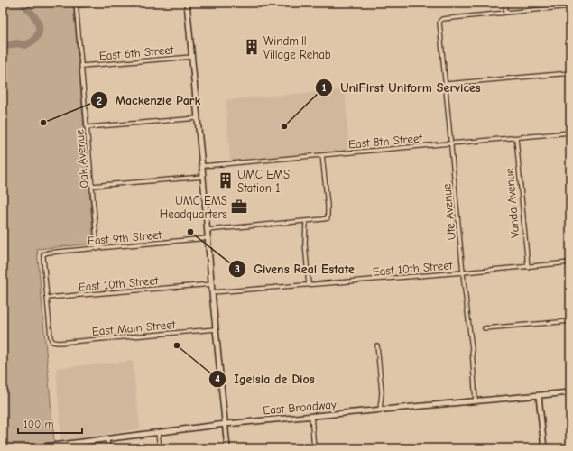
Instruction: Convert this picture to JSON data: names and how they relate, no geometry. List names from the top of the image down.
{
  "streets": {
    "main road": ["East Broadway"],
    "street": [
      "East 6th Street",
      "East 8th Street",
      "Oak Avenue",
      "Vanda Avenue",
      "Ute Avenue",
      "East 9th Street",
      "East 10th Street",
      "East Main Street"
    ]
  },
  "crossings": [
    ["East 6th Street", "Oak Avenue"],
    ["East 8th Street", "Vanda Avenue"],
    ["East 8th Street", "Ute Avenue"],
    ["Oak Avenue", "East 9th Street"],
    ["Vanda Avenue", "East 10th Street"],
    ["Ute Avenue", "East 10th Street"],
    ["Ute Avenue", "East Broadway"],
    ["East 9th Street", "East 10th Street"],
    ["East 9th Street", "East Main Street"],
    ["East 10th Street", "East Main Street"]
  ],
  "places": {
    "building": ["Windmill Village Rehab", "UMC EMS Station 1"],
    "other": [
      "Mackenzie Park",
      "UniFirst Uniform Services",
      "Givens Real Estate",
      "Igelsia de Dios"
    ],
    "office": ["UMC EMS Headquarters"]
  },
  "scale_bar": "100 m"
}
